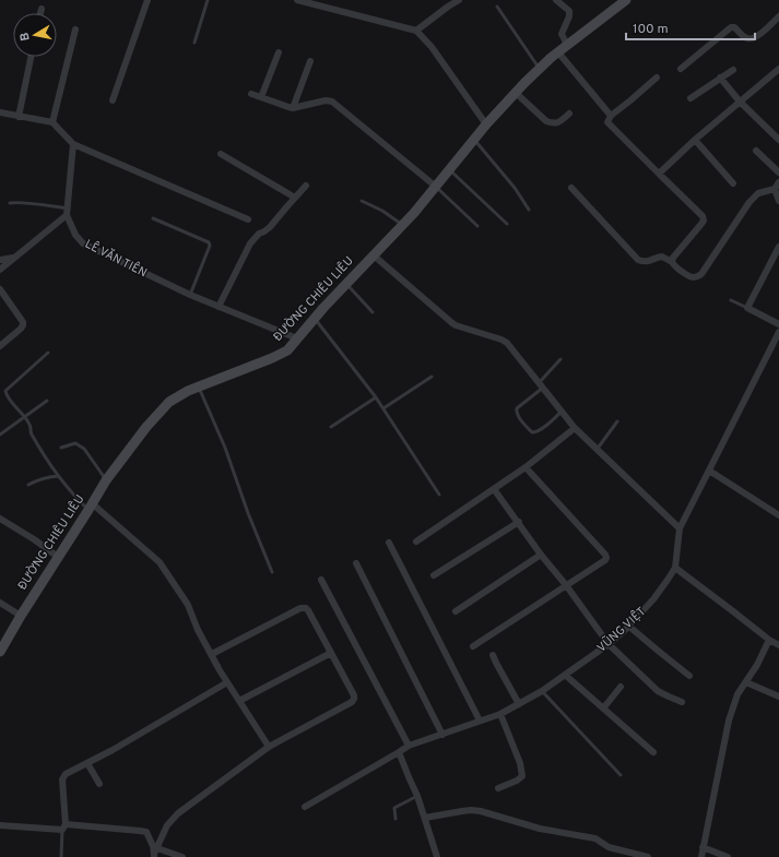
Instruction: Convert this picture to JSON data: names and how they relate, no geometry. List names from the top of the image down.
{
  "streets": {
    "street": ["LÊ VĂN TIÊN", "ĐƯỜNG CHIÊU LIÊU", "VŨNG VIỆT"]
  },
  "crossings": [
    ["LÊ VĂN TIÊN", "ĐƯỜNG CHIÊU LIÊU"]
  ],
  "scale_bar": "100 m",
  "north": "left"
}
